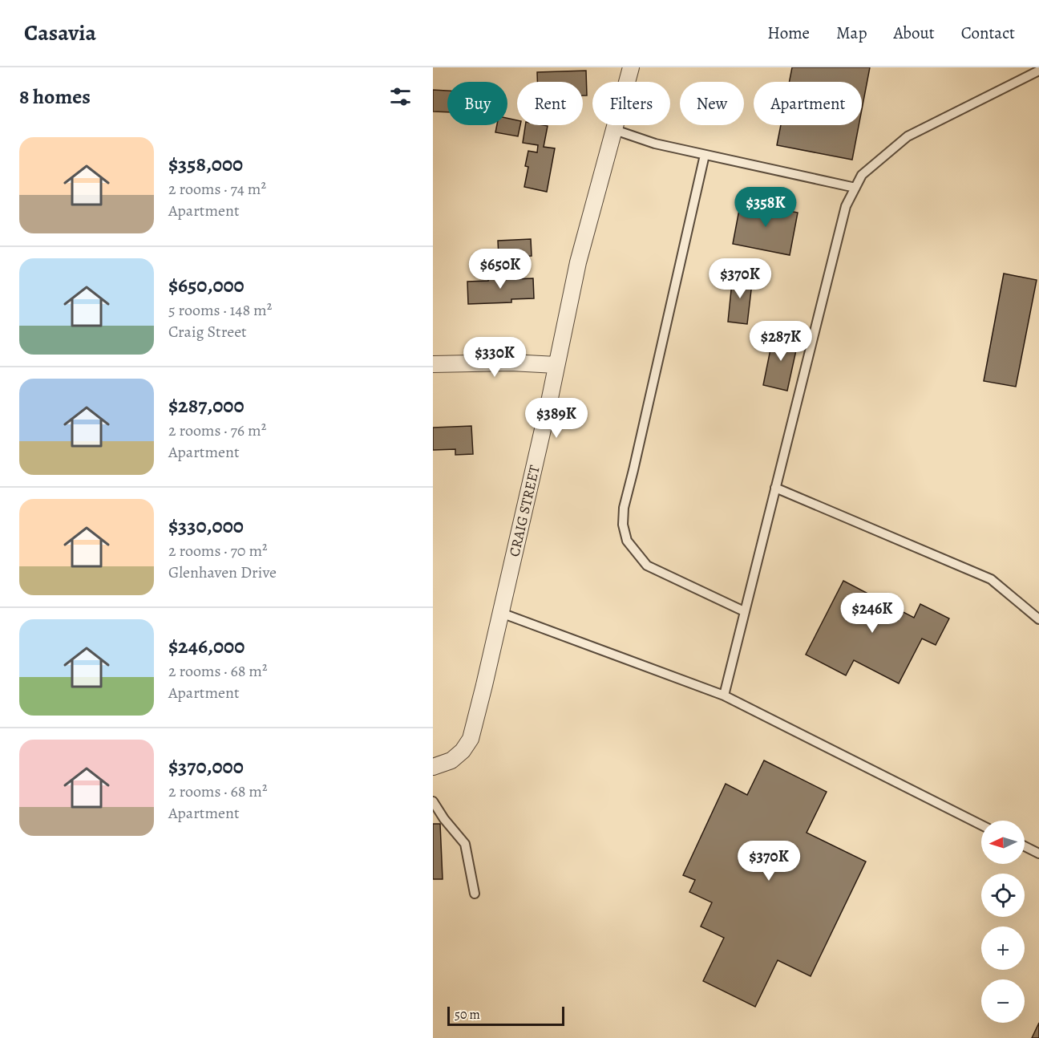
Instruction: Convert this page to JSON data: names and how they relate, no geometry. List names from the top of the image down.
{
  "streets": {
    "street": ["CRAIG STREET"]
  },
  "scale_bar": "50 m",
  "north": "left",
  "page": {
    "header": "Casavia",
    "nav": [
      "Home",
      "Map",
      "About",
      "Contact"
    ],
    "heading": "8 homes",
    "chip": [
      "Buy",
      "Rent",
      "Filters",
      "New",
      "Apartment"
    ],
    "list": [
      {
        "name": "$358,000",
        "note": "2 rooms · 74 m² · Apartment"
      },
      {
        "name": "$650,000",
        "note": "5 rooms · 148 m² · Craig Street"
      },
      {
        "name": "$287,000",
        "note": "2 rooms · 76 m² · Apartment"
      },
      {
        "name": "$330,000",
        "note": "2 rooms · 70 m² · Glenhaven Drive"
      },
      {
        "name": "$246,000",
        "note": "2 rooms · 68 m² · Apartment"
      },
      {
        "name": "$370,000",
        "note": "2 rooms · 68 m² · Apartment"
      }
    ],
    "price": [
      "$358K",
      "$650K",
      "$370K",
      "$287K",
      "$330K",
      "$389K",
      "$246K",
      "$370K"
    ],
    "map_buttons": ["+", "−"],
    "scale": "50 m"
  }
}
